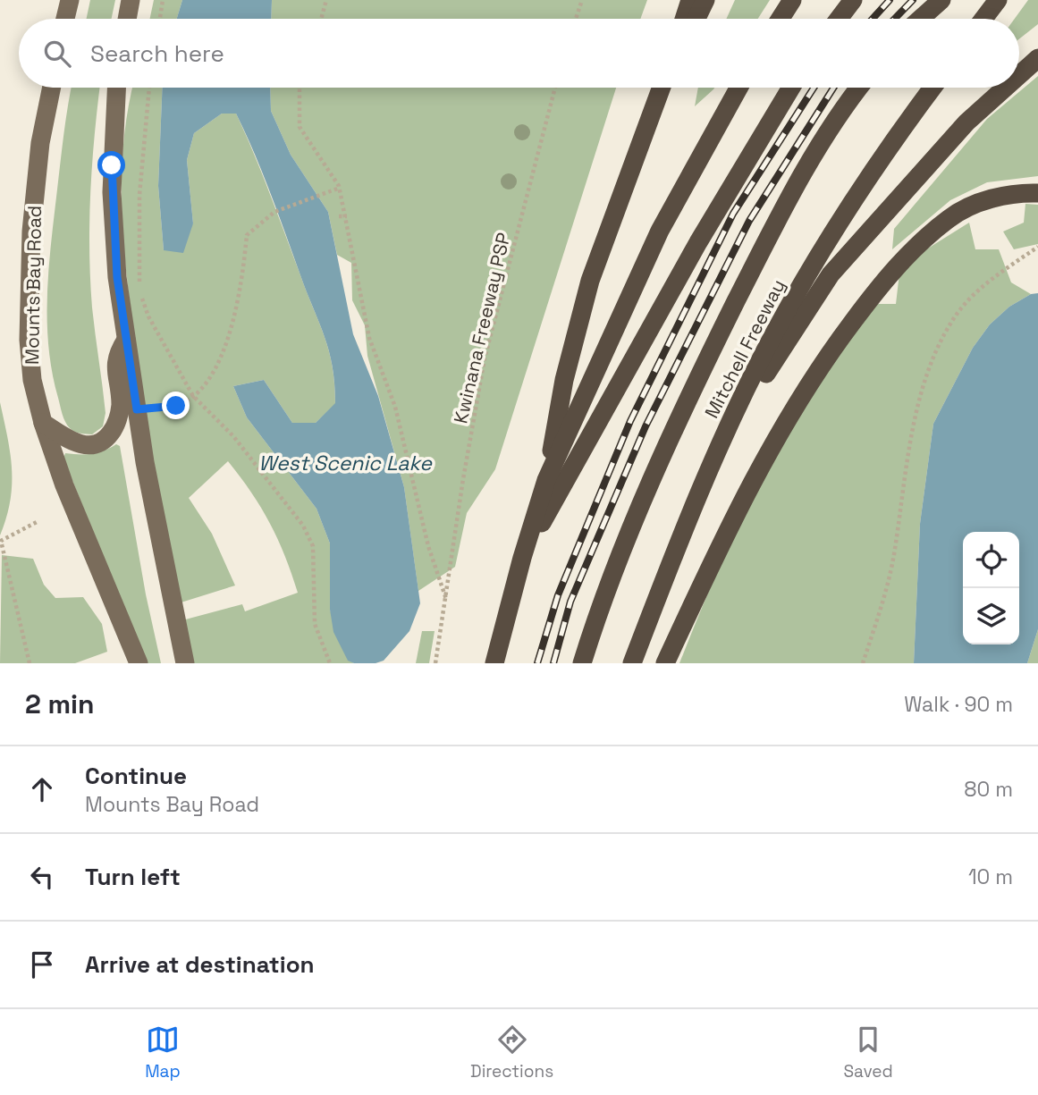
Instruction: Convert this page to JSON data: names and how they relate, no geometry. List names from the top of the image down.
{
  "streets": {
    "highway": ["Mitchell Freeway"],
    "main road": ["Mounts Bay Road"],
    "path": ["Kwinana Freeway PSP"]
  },
  "water": ["West Scenic Lake"],
  "page": {
    "search": "Search here",
    "heading": ["2 min", "Walk · 90 m"],
    "list": [
      ["Continue", "Mounts Bay Road", "80 m"],
      ["Turn left", "10 m"],
      "Arrive at destination"
    ],
    "nav": ["Map", "Directions", "Saved"]
  }
}
